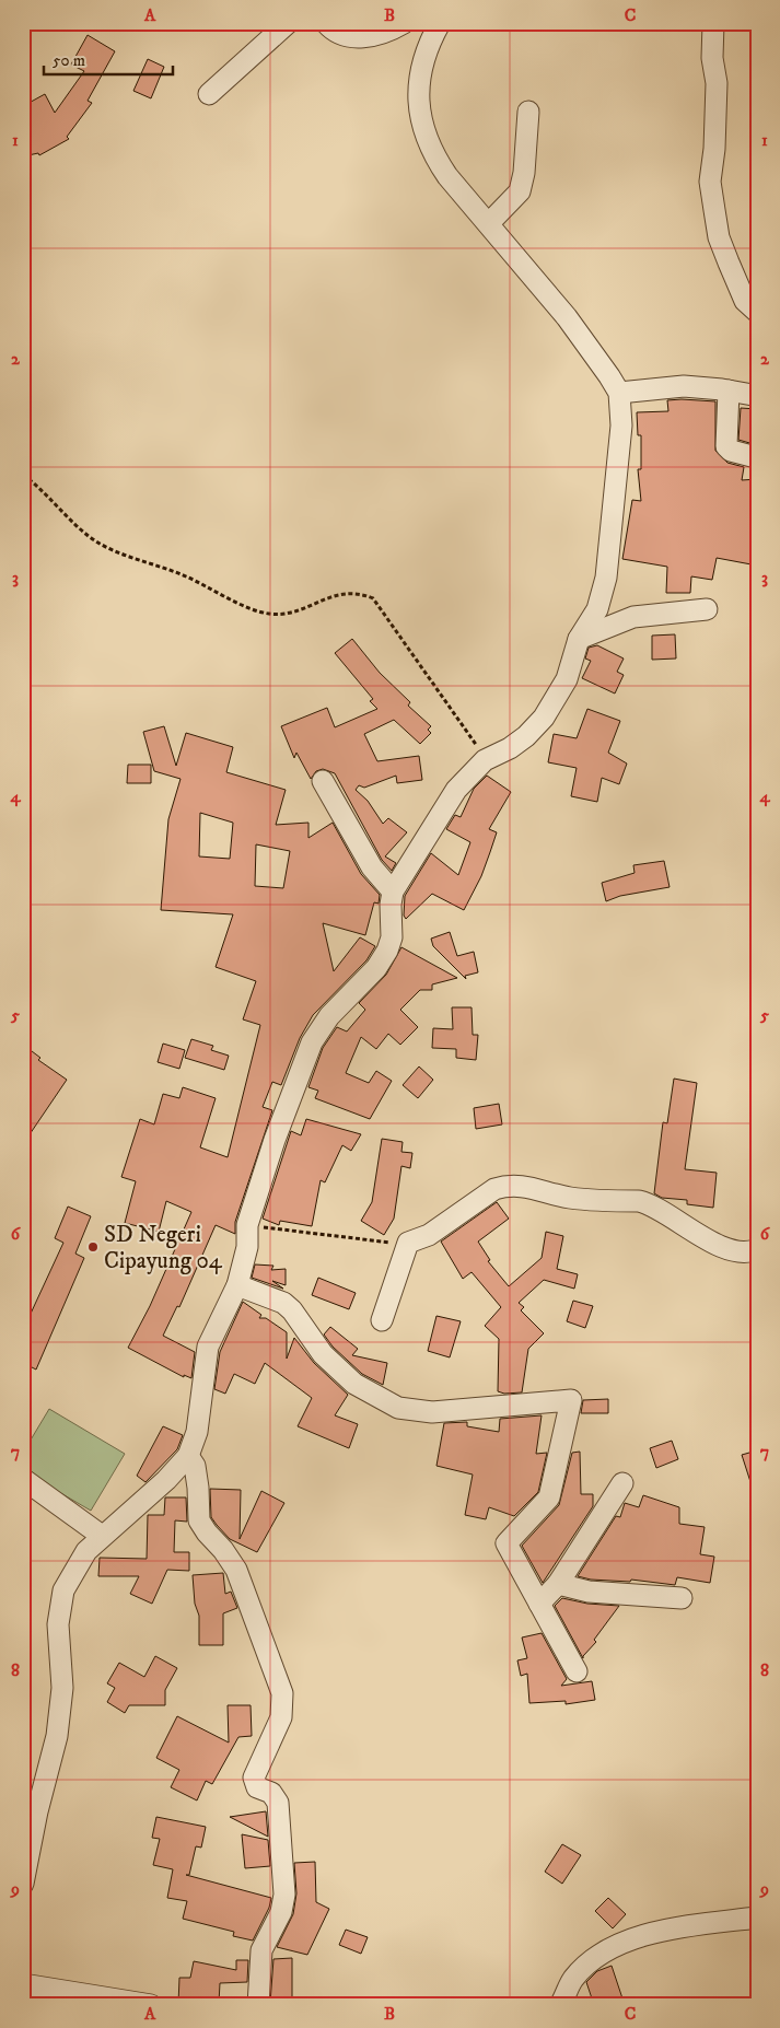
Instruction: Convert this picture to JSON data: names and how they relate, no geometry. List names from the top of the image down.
{
  "places": ["SD Negeri Cipayung 04"],
  "scale_bar": "50 m",
  "grid": {
    "columns": ["A", "B", "C"],
    "rows": [
      "1",
      "2",
      "3",
      "4",
      "5",
      "6",
      "7",
      "8",
      "9"
    ]
  }
}
